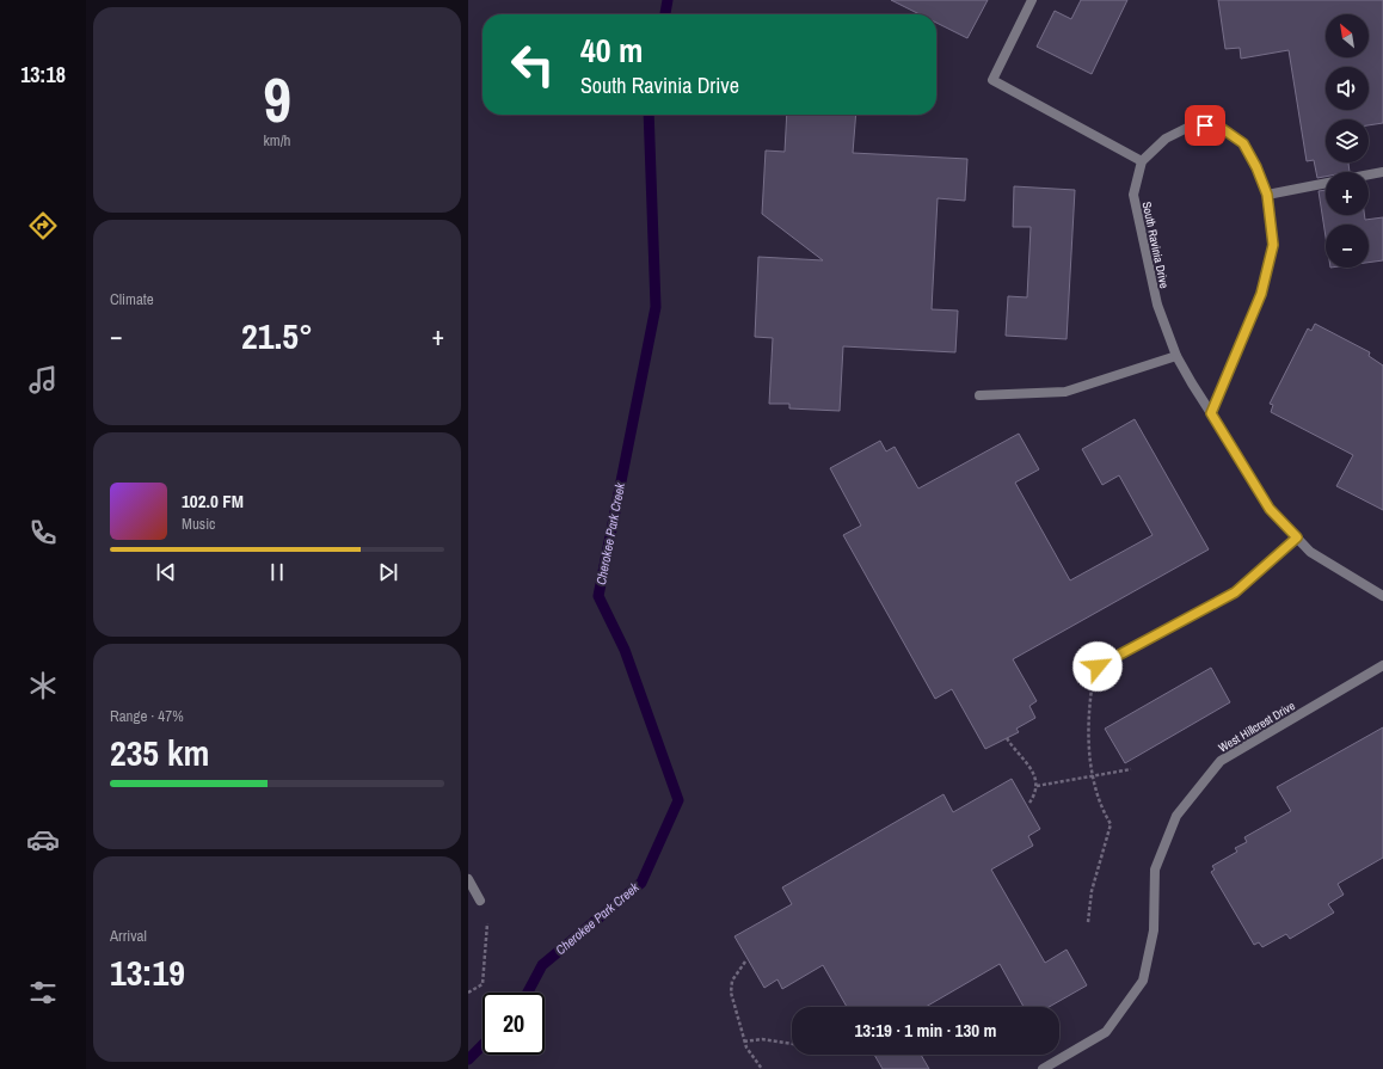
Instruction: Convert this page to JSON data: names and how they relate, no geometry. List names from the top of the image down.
{
  "streets": {
    "street": ["South Ravinia Drive", "West Hillcrest Drive"]
  },
  "water": ["Cherokee Park Creek"],
  "north": "top left",
  "page": {
    "tabs": "13:18",
    "tile": [
      ["9", "km/h"],
      "Climate",
      ["Range · 47%", "235 km"],
      ["Arrival", "13:19"]
    ],
    "map_buttons": ["+", "−"],
    "turn": ["40 m", "South Ravinia Drive"],
    "heat": ["−", "21.5°", "+"],
    "song": ["102.0 FM", "Music"],
    "limit": "20",
    "trip": "13:19 · 1 min · 130 m"
  }
}
